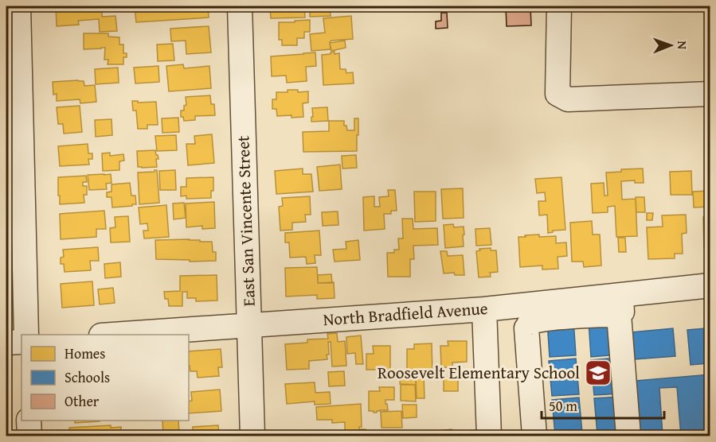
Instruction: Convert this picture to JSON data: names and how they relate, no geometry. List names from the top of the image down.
{
  "streets": {
    "street": ["East San Vincente Street", "North Bradfield Avenue"]
  },
  "crossings": [
    ["East San Vincente Street", "North Bradfield Avenue"]
  ],
  "places": {
    "school or university": ["Roosevelt Elementary School"]
  },
  "legend": ["Homes", "Schools", "Other"],
  "scale_bar": "50 m",
  "north": "right"
}
